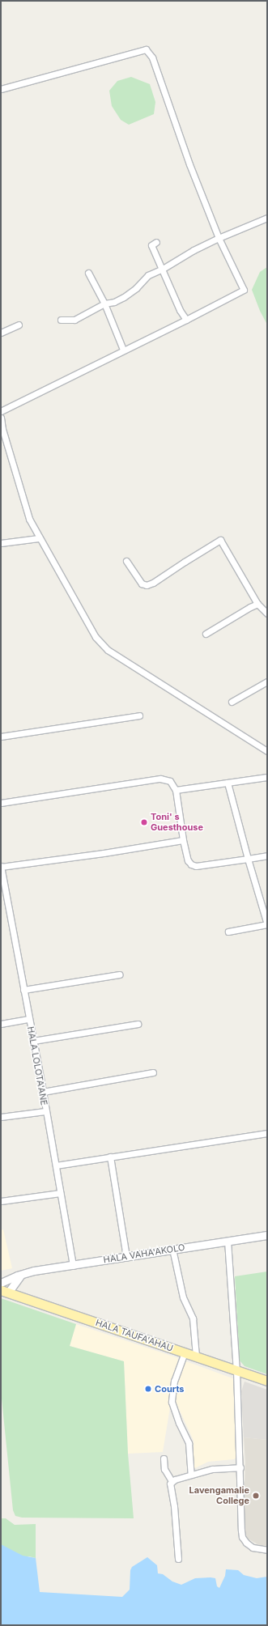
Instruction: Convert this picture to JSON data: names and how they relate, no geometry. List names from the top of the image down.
{
  "streets": {
    "main road": ["HALA VAHA'AKOLO", "HALA TAUFA'AHAU"],
    "street": ["HALA LOLOTA'ANE"]
  },
  "crossings": [
    ["HALA LOLOTA'ANE", "HALA VAHA'AKOLO"]
  ],
  "places": ["Toni' s Guesthouse", "Courts", "Lavengamalie College"]
}
